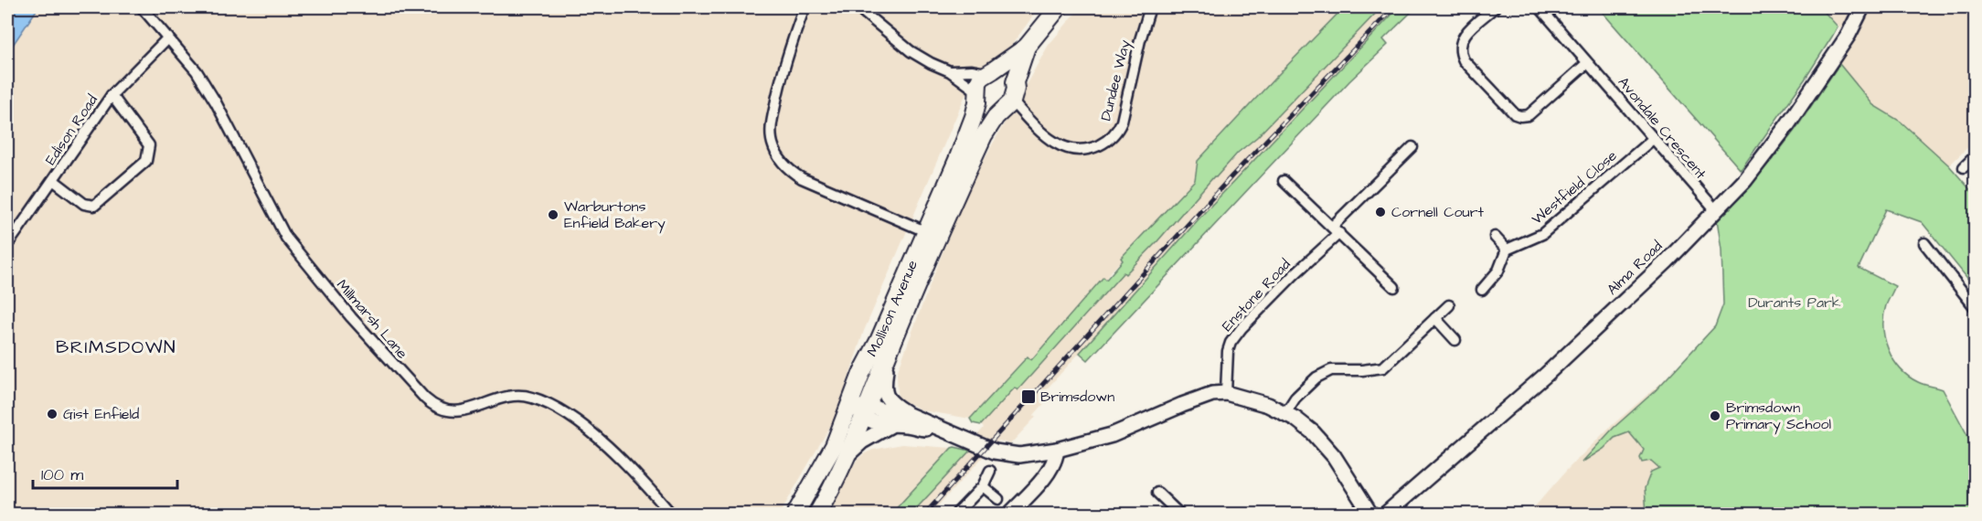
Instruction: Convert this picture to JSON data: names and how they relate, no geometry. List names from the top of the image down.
{
  "streets": {
    "main road": ["Mollison Avenue"],
    "street": [
      "Dundee Way",
      "Avondale Crescent",
      "Edison Road",
      "Westfield Close",
      "Alma Road",
      "Enstone Road",
      "Millmarsh Lane"
    ]
  },
  "crossings": [
    ["Dundee Way", "Mollison Avenue"],
    ["Avondale Crescent", "Westfield Close"],
    ["Avondale Crescent", "Alma Road"],
    ["Edison Road", "Millmarsh Lane"]
  ],
  "districts": ["BRIMSDOWN"],
  "parks": ["Durants Park"],
  "places": {
    "other": [
      "Cornell Court",
      "Warburtons Enfield Bakery",
      "Gist Enfield",
      "Brimsdown Primary School"
    ],
    "transit": ["Brimsdown"]
  },
  "scale_bar": "100 m"
}
